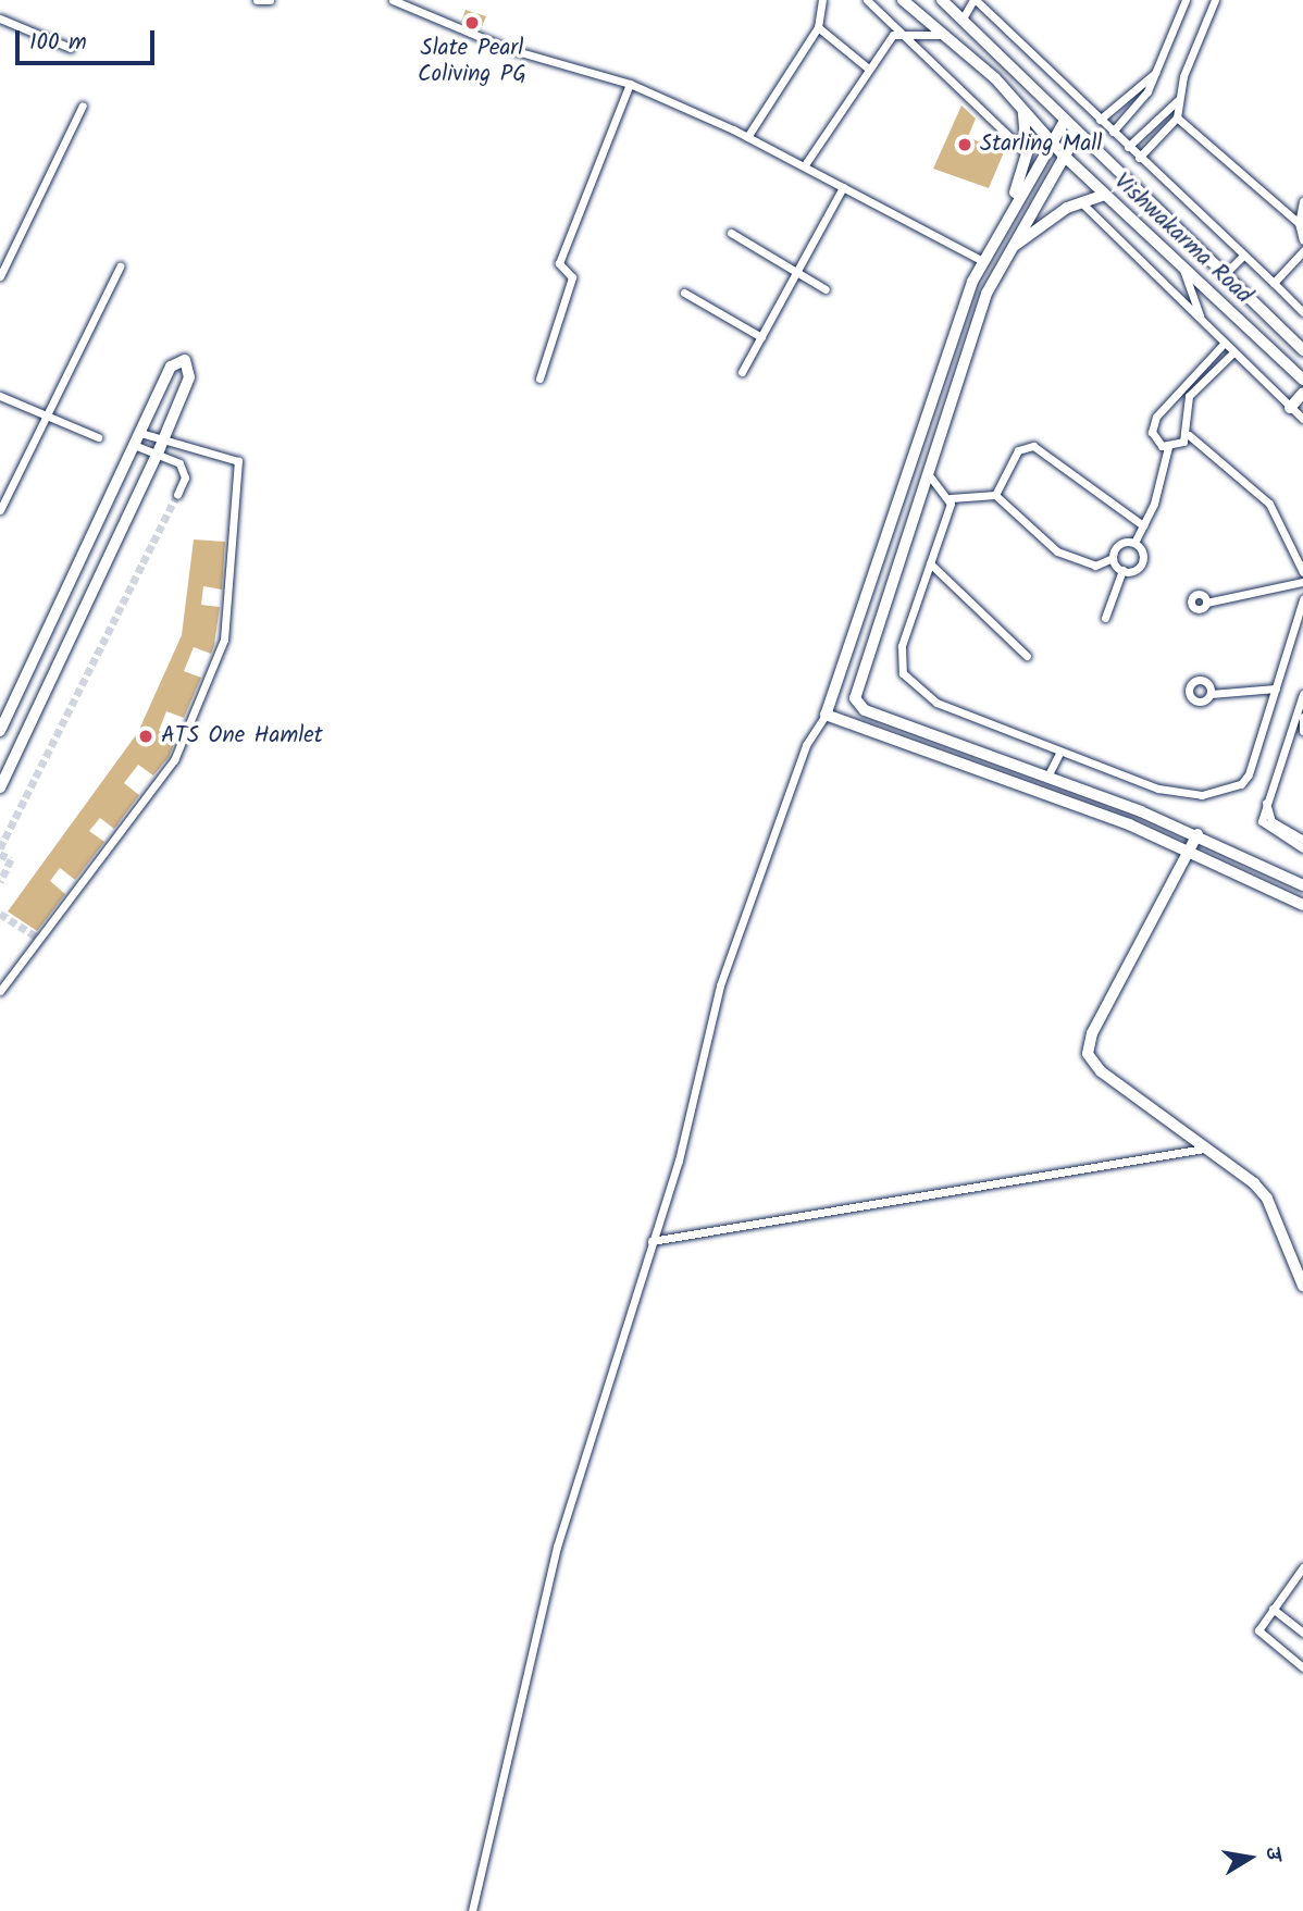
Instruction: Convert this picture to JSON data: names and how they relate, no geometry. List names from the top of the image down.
{
  "streets": {
    "street": ["Vishwakarma Road"]
  },
  "places": ["Slate Pearl Coliving PG", "Starling Mall", "ATS One Hamlet"],
  "scale_bar": "100 m",
  "north": "right"
}
